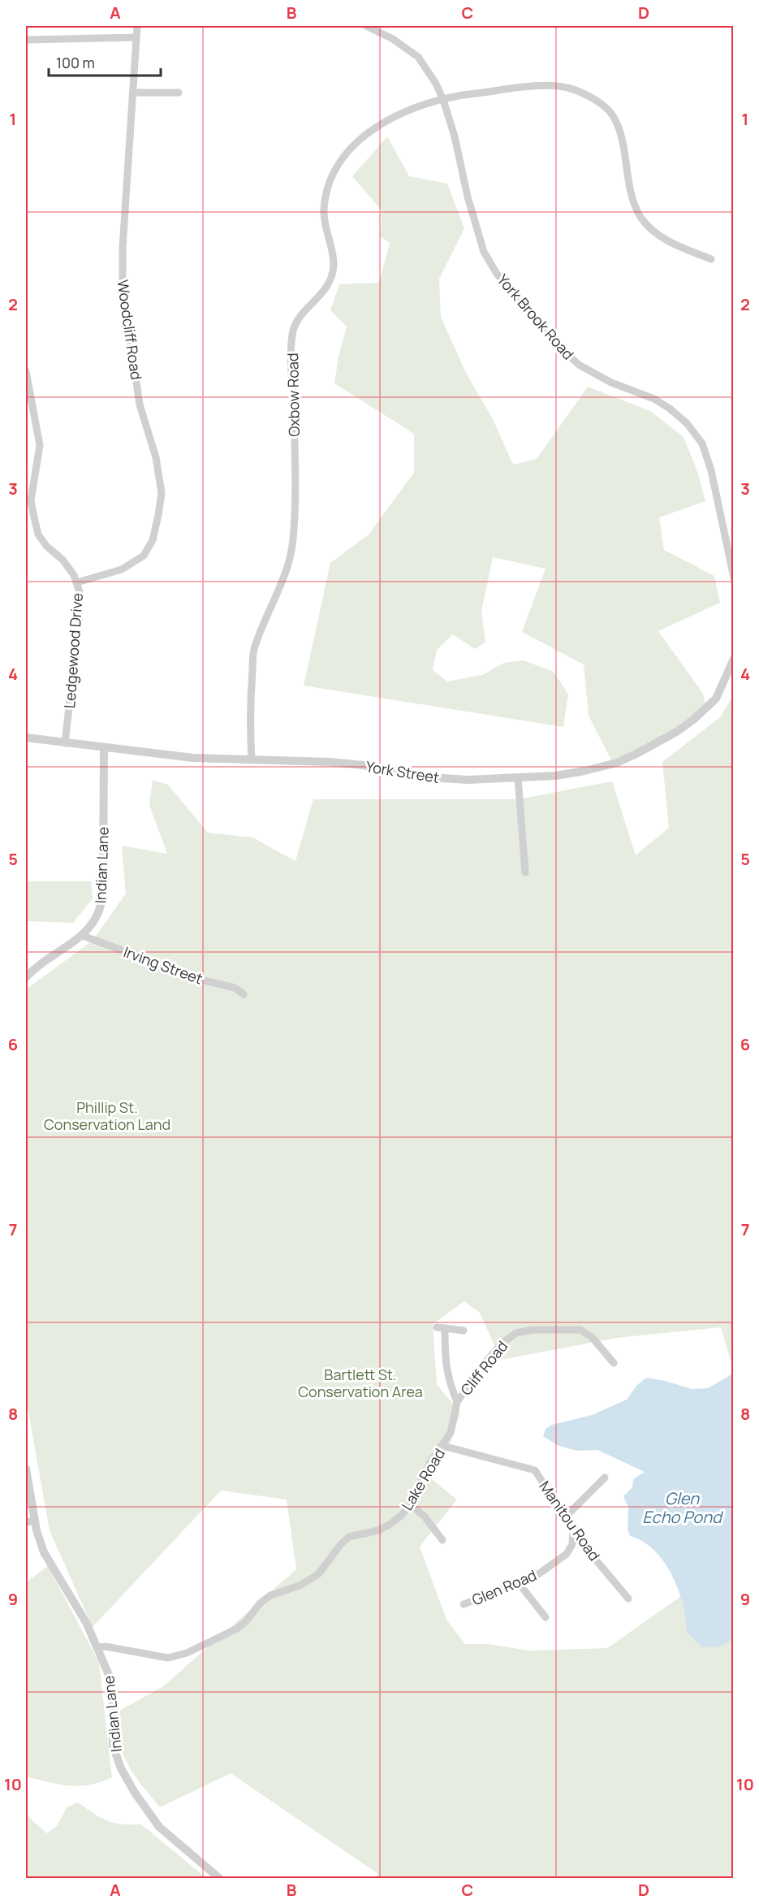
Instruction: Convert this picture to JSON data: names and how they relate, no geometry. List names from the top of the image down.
{
  "streets": {
    "street": [
      "York Brook Road",
      "Woodcliff Road",
      "Oxbow Road",
      "Ledgewood Drive",
      "York Street",
      "Indian Lane",
      "Irving Street",
      "Cliff Road",
      "Lake Road",
      "Manitou Road",
      "Glen Road"
    ]
  },
  "crossings": [
    ["York Brook Road", "Oxbow Road"],
    ["Woodcliff Road", "Ledgewood Drive"],
    ["Oxbow Road", "York Street"],
    ["Ledgewood Drive", "York Street"],
    ["York Street", "Indian Lane"],
    ["Indian Lane", "Irving Street"],
    ["Indian Lane", "Lake Road"],
    ["Cliff Road", "Lake Road"],
    ["Lake Road", "Manitou Road"],
    ["Manitou Road", "Glen Road"]
  ],
  "water": ["Glen Echo Pond"],
  "parks": ["Phillip St. Conservation Land", "Bartlett St. Conservation Area"],
  "scale_bar": "100 m",
  "grid": {
    "columns": [
      "A",
      "B",
      "C",
      "D"
    ],
    "rows": [
      "1",
      "2",
      "3",
      "4",
      "5",
      "6",
      "7",
      "8",
      "9",
      "10"
    ]
  }
}
